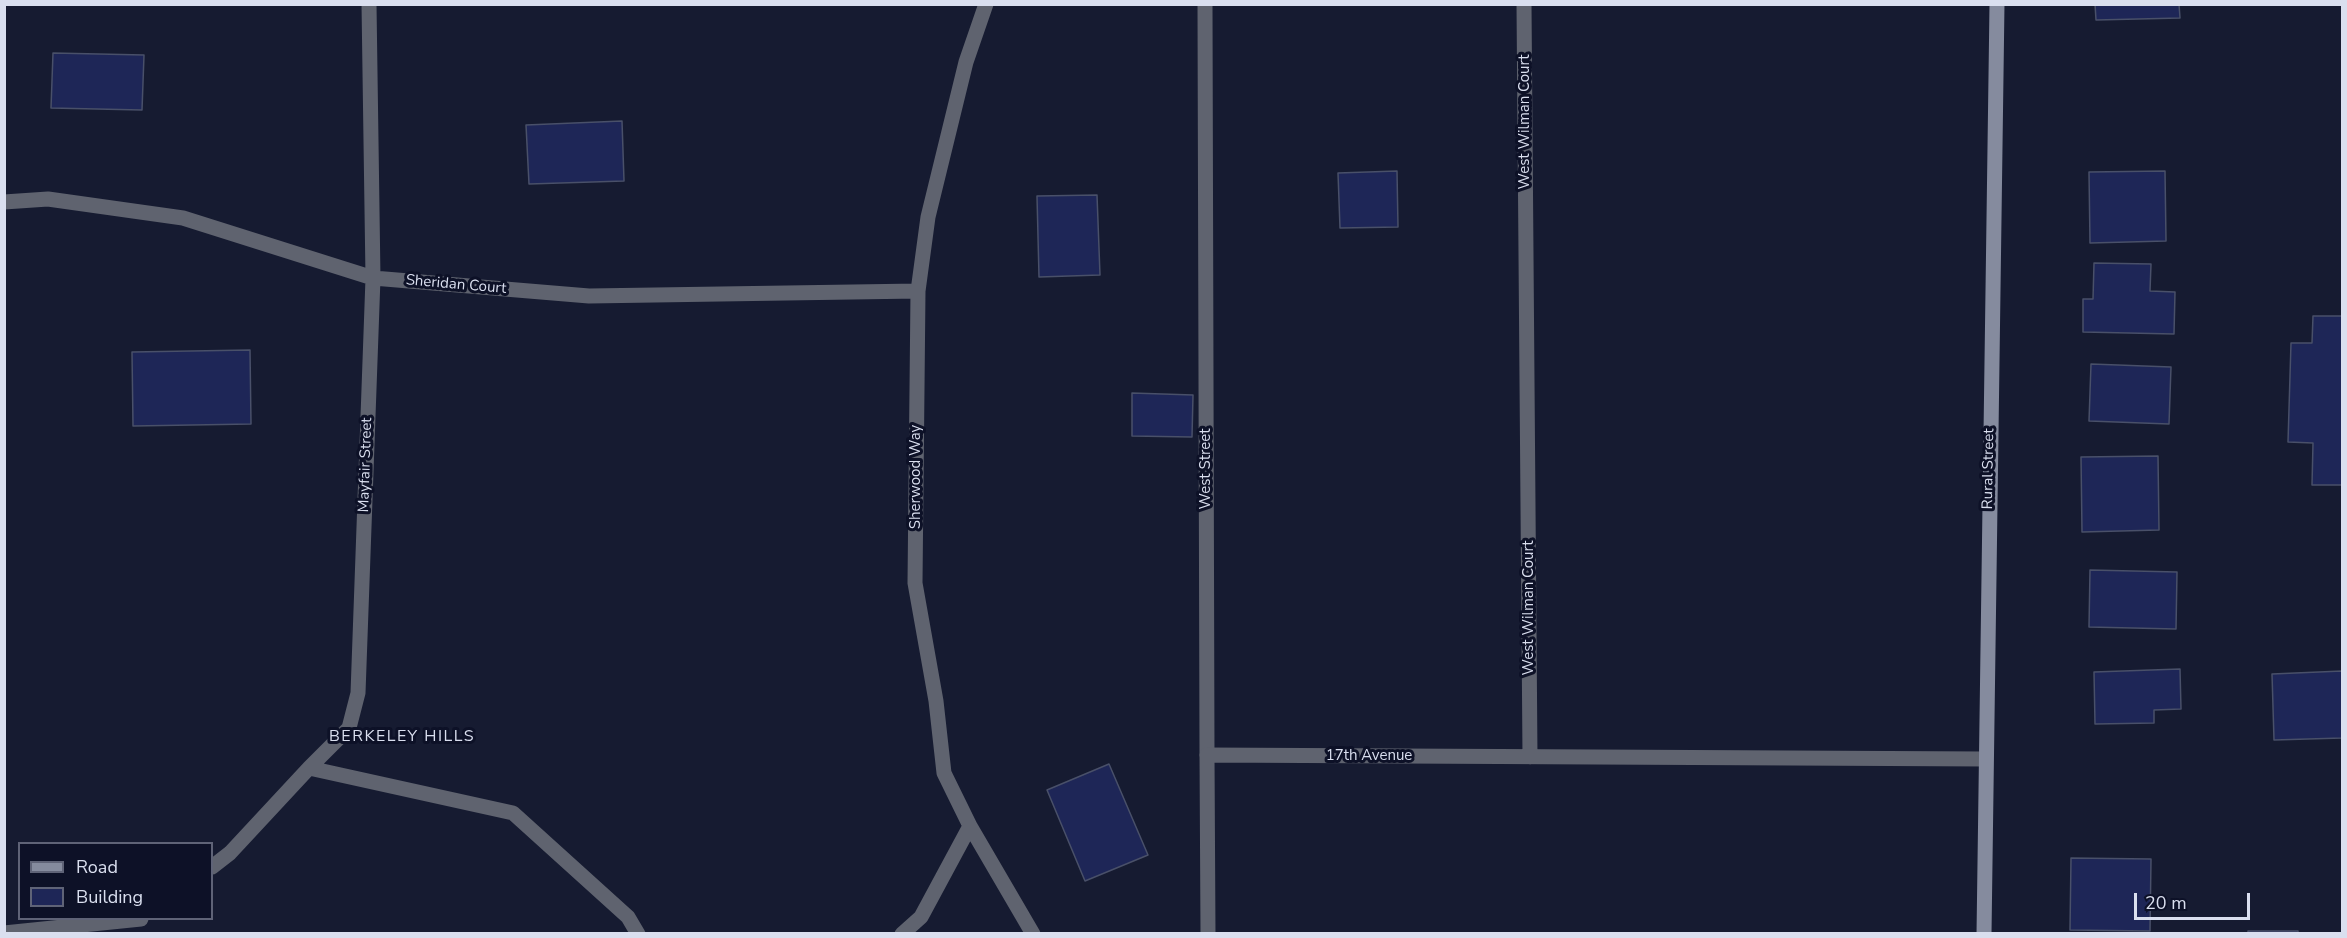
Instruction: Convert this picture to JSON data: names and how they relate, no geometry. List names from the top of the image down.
{
  "streets": {
    "street": [
      "West Wilman Court",
      "Sheridan Court",
      "Mayfair Street",
      "West Street",
      "Rural Street",
      "Sherwood Way",
      "17th Avenue"
    ]
  },
  "crossings": [
    ["West Wilman Court", "17th Avenue"],
    ["Sheridan Court", "Mayfair Street"],
    ["Sheridan Court", "Sherwood Way"],
    ["West Street", "17th Avenue"]
  ],
  "districts": ["BERKELEY HILLS"],
  "legend": ["Road", "Building"],
  "scale_bar": "20 m"
}
